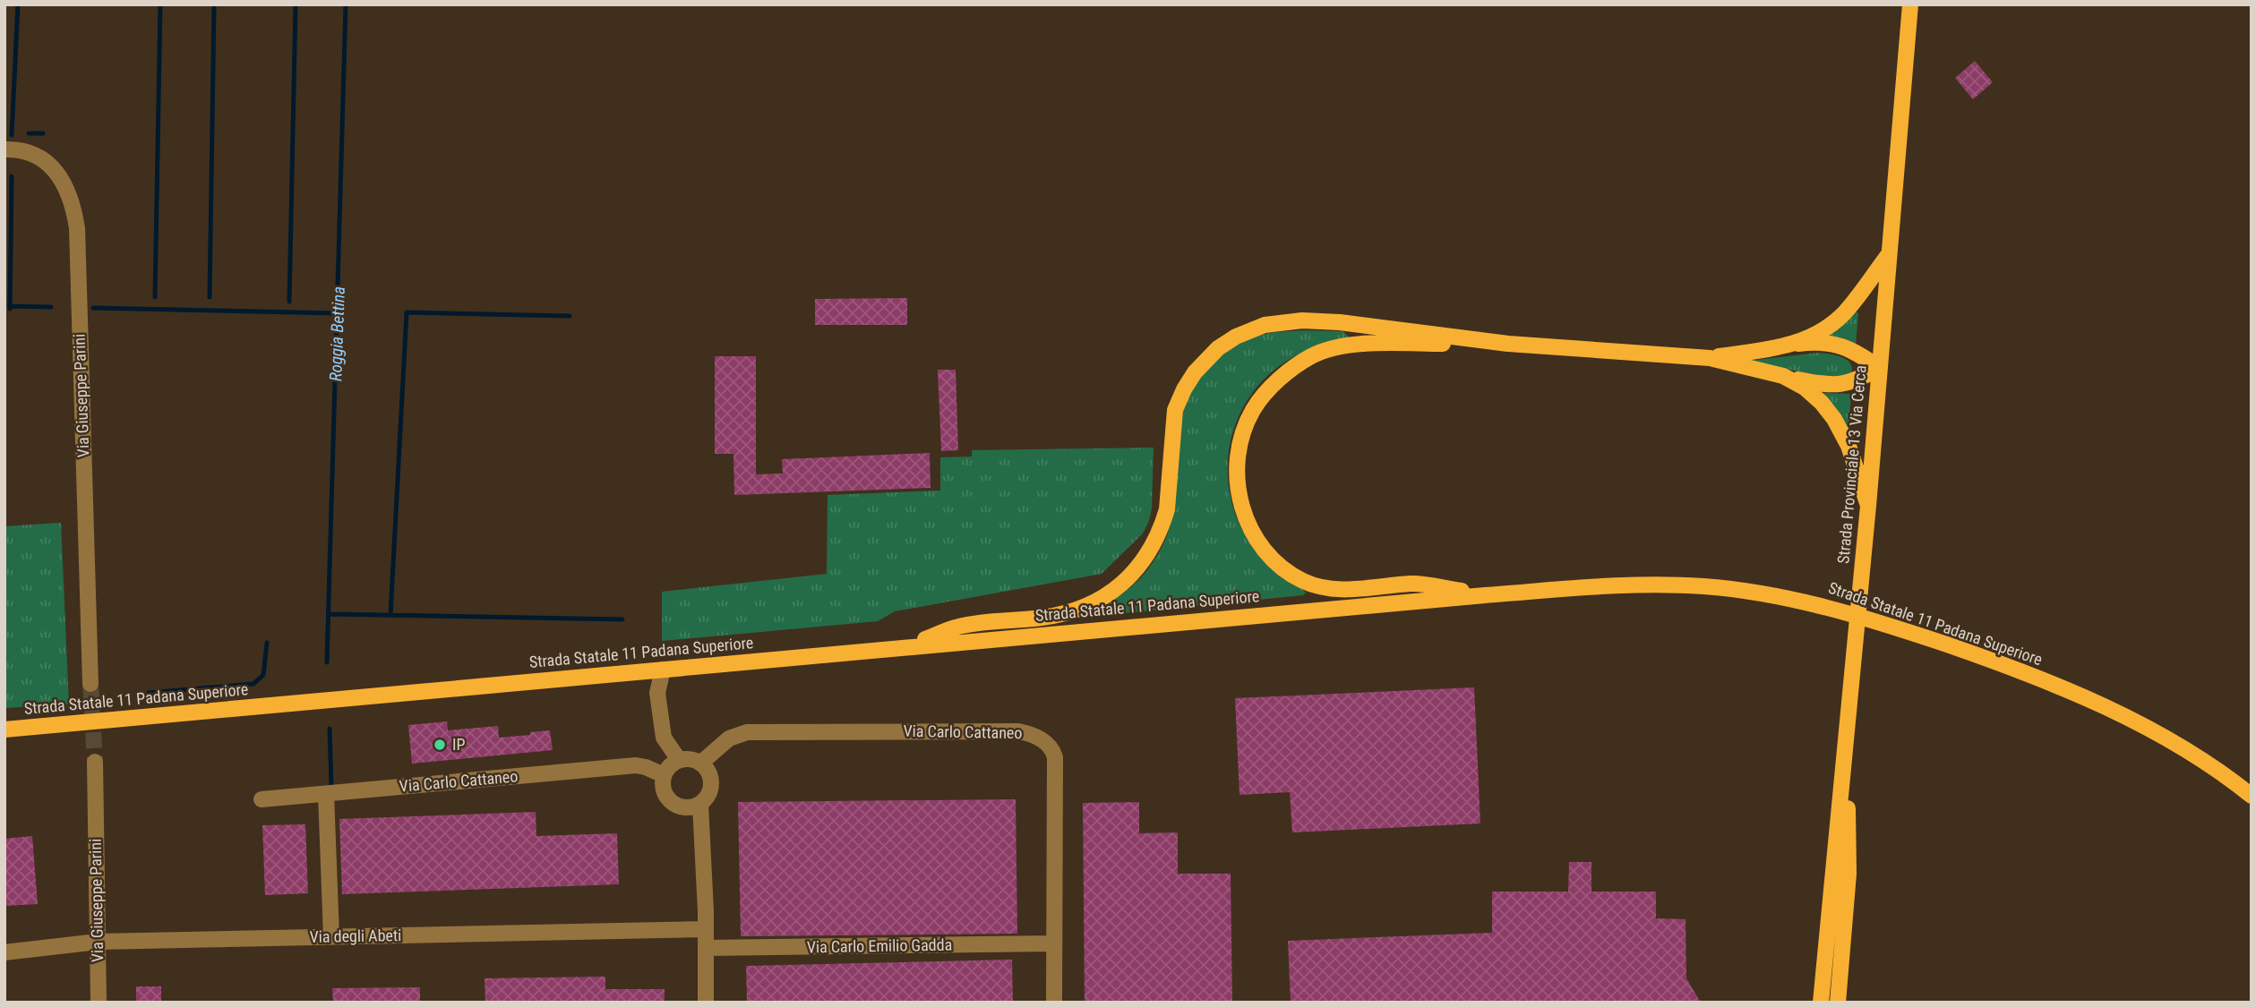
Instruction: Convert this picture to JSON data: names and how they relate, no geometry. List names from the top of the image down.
{
  "streets": {
    "main road": ["Strada Provinciale 13 Via Cerca", "Strada Statale 11 Padana Superiore"],
    "street": [
      "Via Giuseppe Parini",
      "Via Carlo Cattaneo",
      "Via degli Abeti",
      "Via Carlo Emilio Gadda"
    ]
  },
  "crossings": [
    ["Via Giuseppe Parini", "Via degli Abeti"],
    ["Via Carlo Cattaneo", "Via Carlo Emilio Gadda"]
  ],
  "water": ["Roggia Bettina"],
  "places": ["IP"]
}
